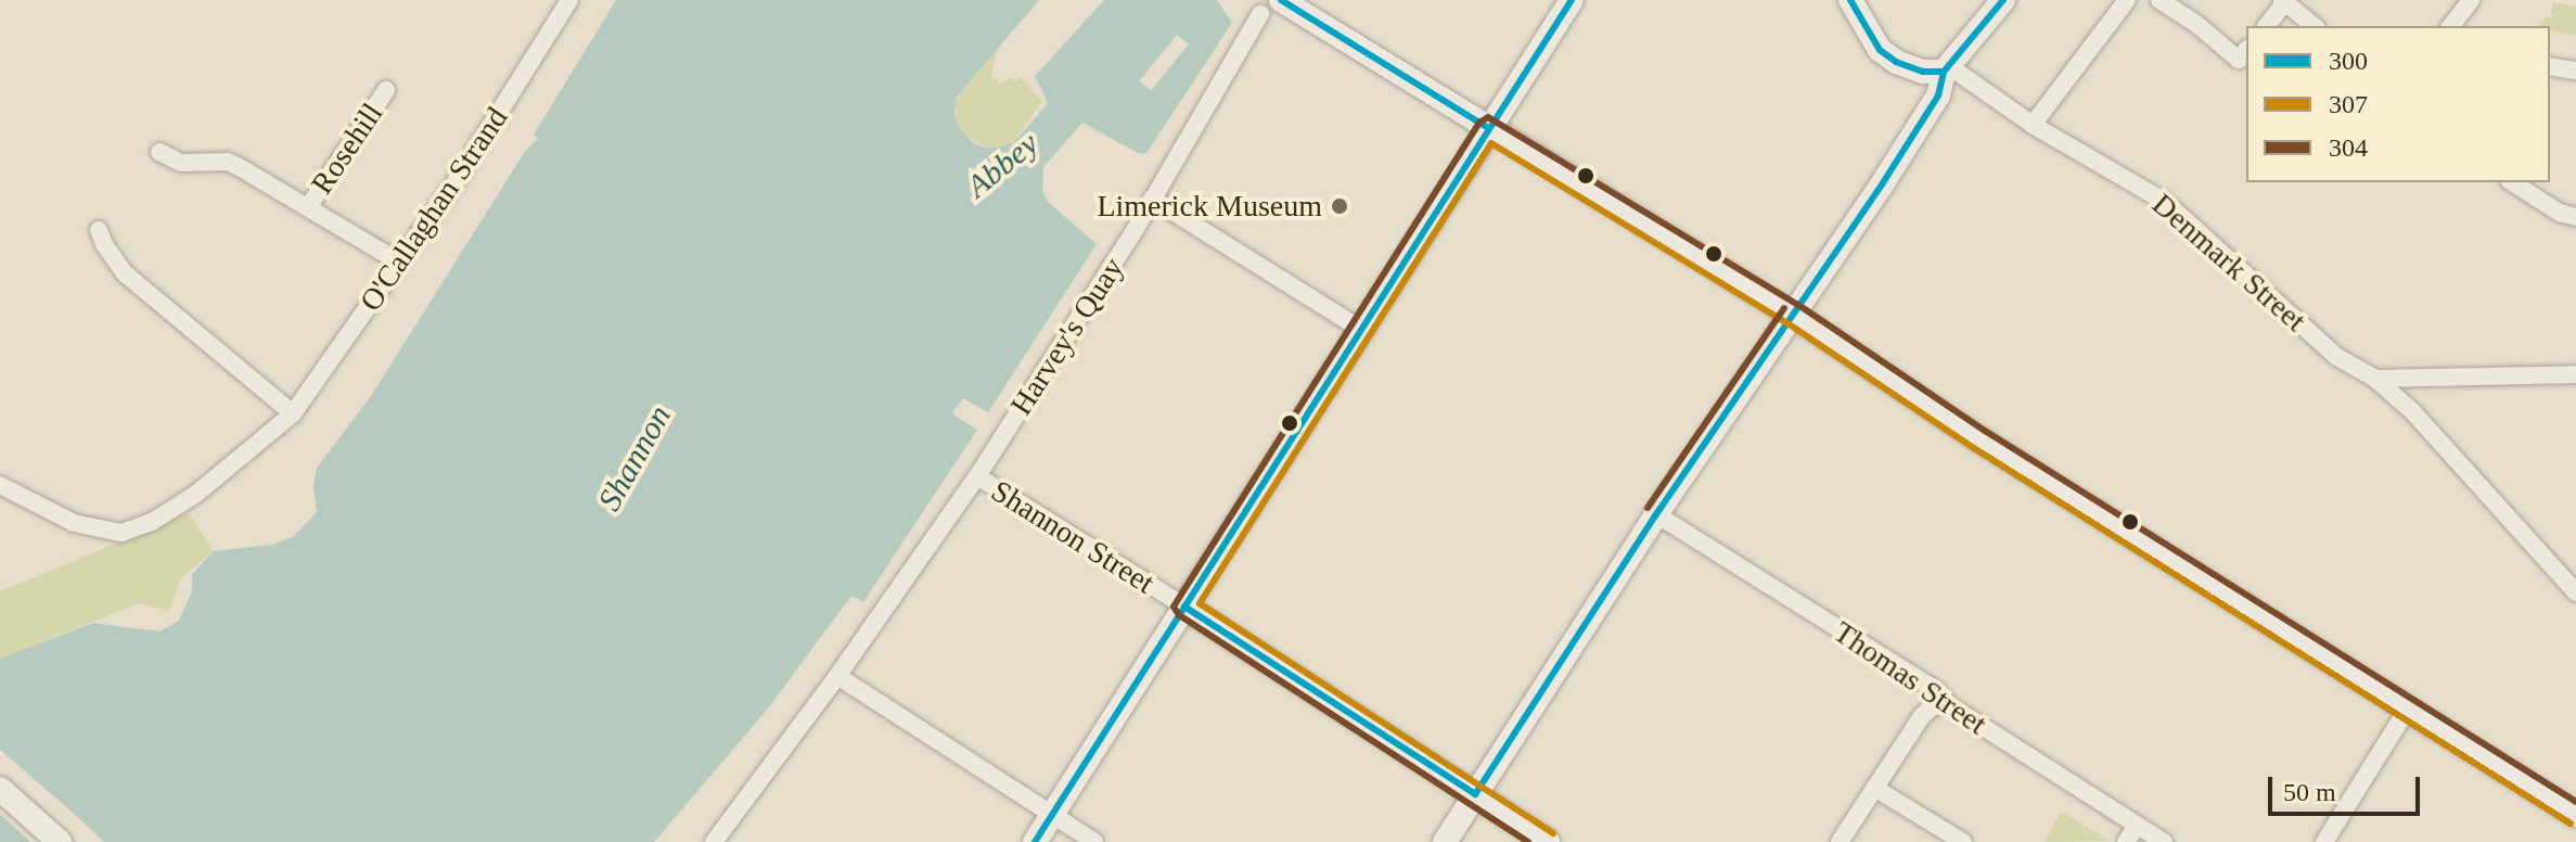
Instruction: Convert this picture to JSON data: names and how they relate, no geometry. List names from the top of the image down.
{
  "streets": {
    "main road": ["Shannon Street"],
    "street": [
      "Rosehill",
      "O'Callaghan Strand",
      "Denmark Street",
      "Harvey's Quay",
      "Thomas Street"
    ]
  },
  "crossings": [
    ["Rosehill", "O'Callaghan Strand"],
    ["Harvey's Quay", "Shannon Street"]
  ],
  "water": ["Abbey", "Shannon"],
  "places": ["Limerick Museum"],
  "lines": ["transit line 300", "transit line 304", "transit line 307"],
  "legend": ["300", "307", "304"],
  "scale_bar": "50 m"
}
